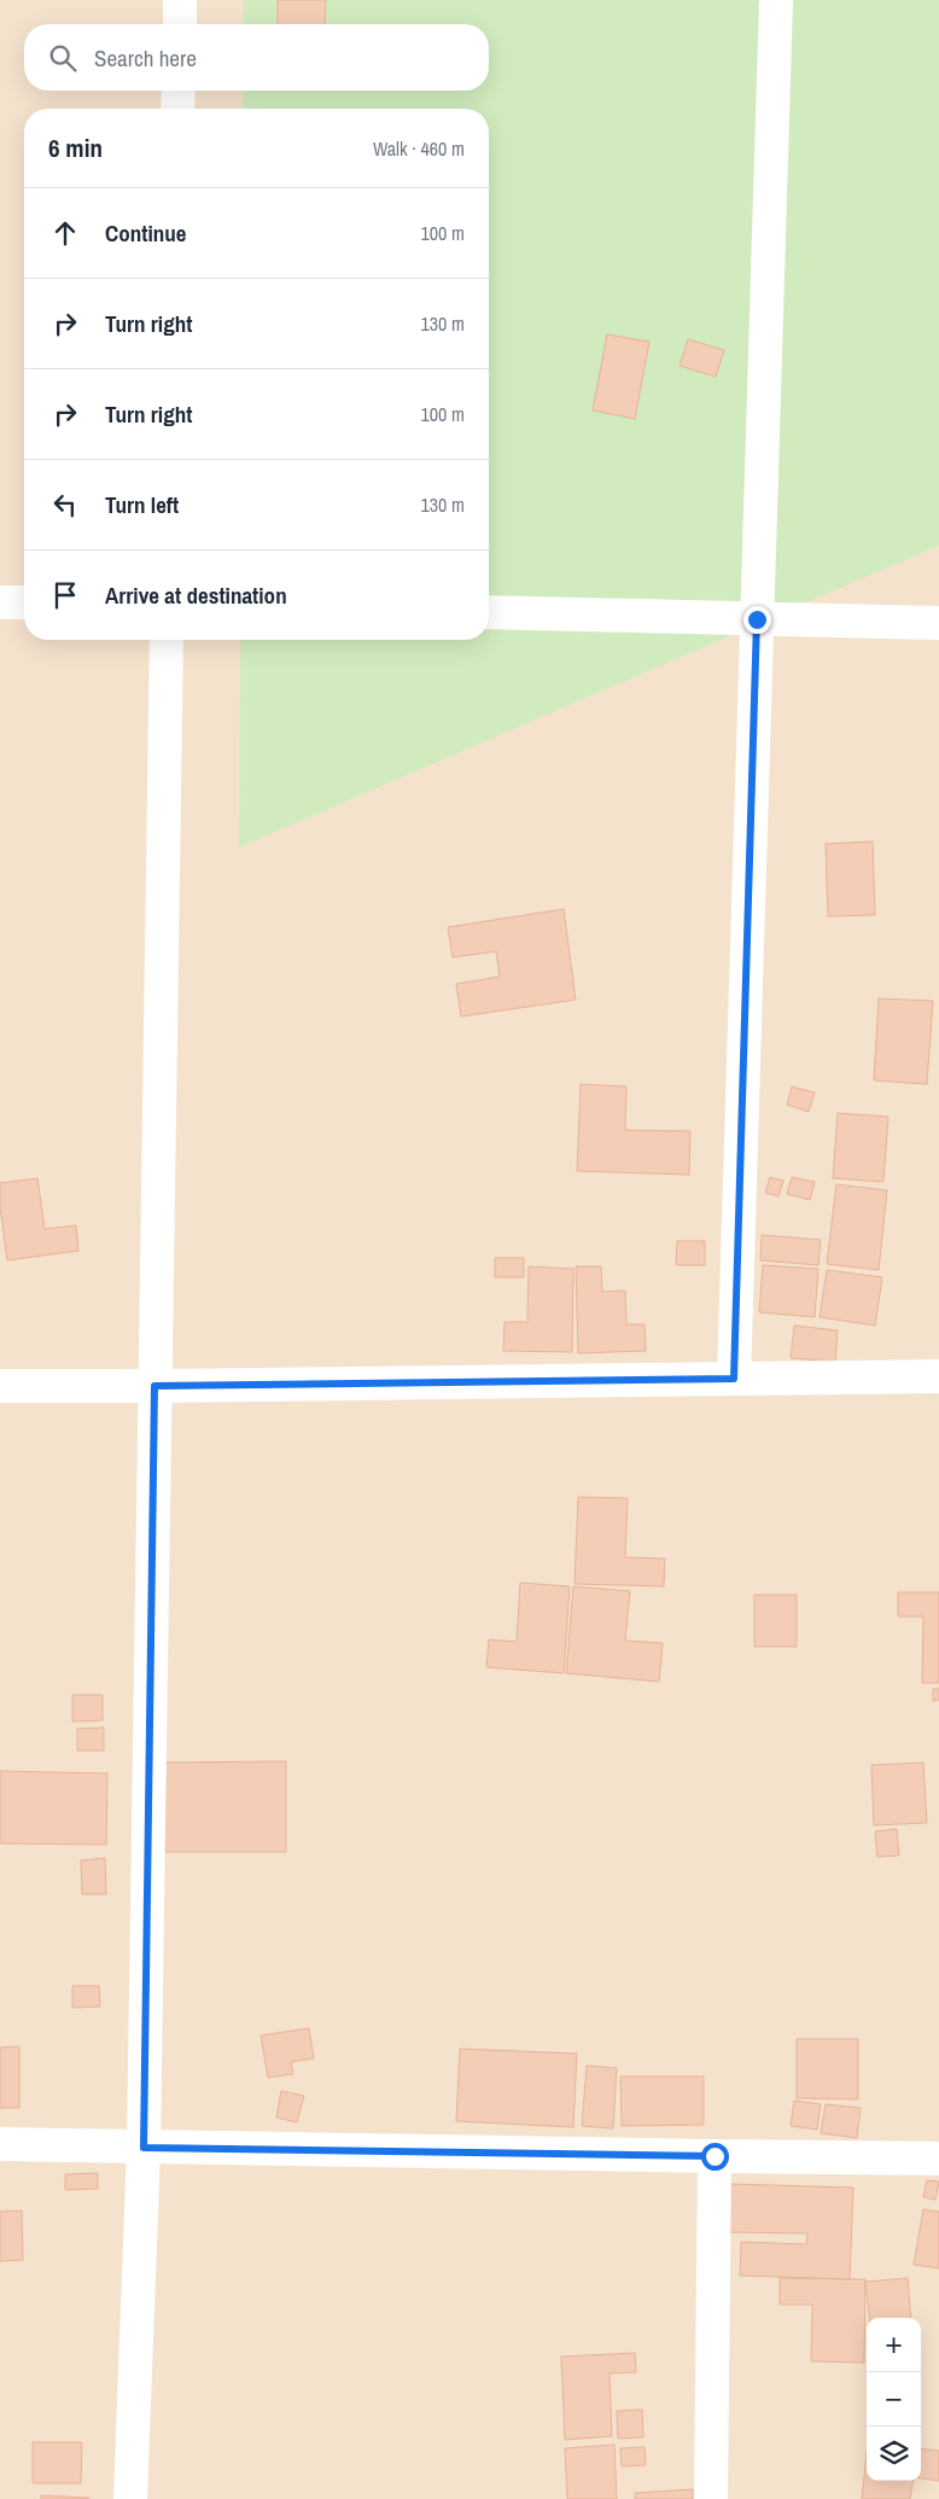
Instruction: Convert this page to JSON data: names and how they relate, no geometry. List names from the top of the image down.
{
  "page": {
    "search": "Search here",
    "heading": ["6 min", "Walk · 460 m"],
    "list": [
      ["Continue", "100 m"],
      ["Turn right", "130 m"],
      ["Turn right", "100 m"],
      ["Turn left", "130 m"],
      "Arrive at destination"
    ],
    "map_buttons": ["+", "−"]
  }
}
